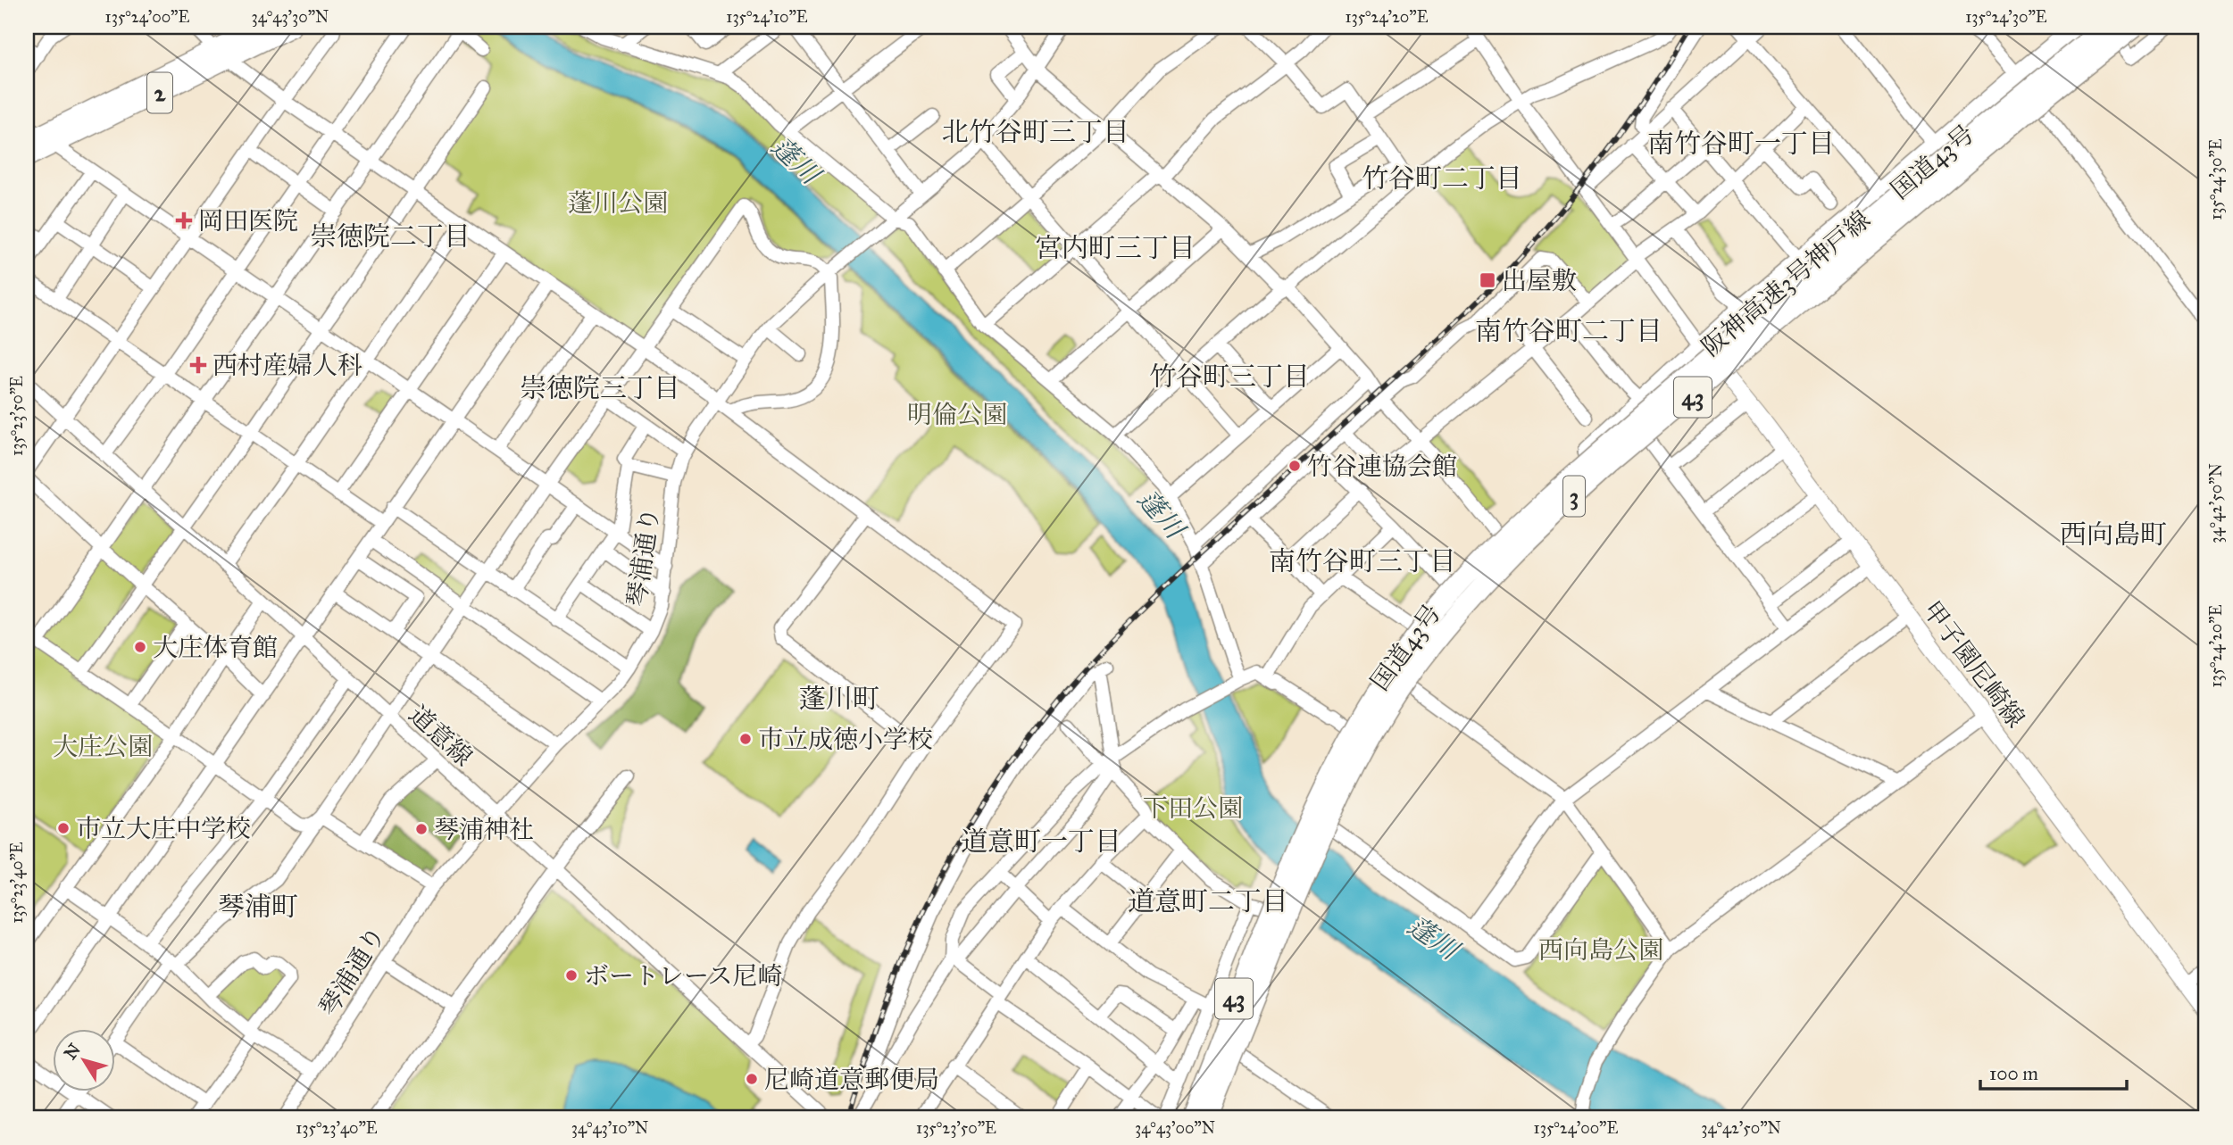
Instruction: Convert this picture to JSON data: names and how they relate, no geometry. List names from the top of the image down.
{
  "streets": {
    "highway": [
      "2",
      "国道43号",
      "阪神高速3号神戸線",
      "43",
      "3"
    ],
    "main road": ["甲子園尼崎線"],
    "street": ["琴浦通り", "道意線"]
  },
  "crossings": [
    ["国道43号", "阪神高速3号神戸線"],
    ["国道43号", "甲子園尼崎線"],
    ["琴浦通り", "道意線"]
  ],
  "districts": [
    "北竹谷町三丁目",
    "南竹谷町一丁目",
    "竹谷町二丁目",
    "崇徳院二丁目",
    "宮内町三丁目",
    "南竹谷町二丁目",
    "竹谷町三丁目",
    "崇徳院三丁目",
    "西向島町",
    "南竹谷町三丁目",
    "蓬川町",
    "道意町一丁目",
    "道意町二丁目",
    "琴浦町"
  ],
  "water": ["蓬川"],
  "parks": [
    "蓬川公園",
    "明倫公園",
    "大庄公園",
    "下田公園",
    "西向島公園"
  ],
  "places": {
    "health": ["岡田医院", "西村産婦人科"],
    "transit": ["出屋敷"],
    "other": [
      "竹谷連協会館",
      "大庄体育館",
      "市立成徳小学校",
      "市立大庄中学校",
      "琴浦神社",
      "ボートレース尼崎",
      "尼崎道意郵便局"
    ]
  },
  "scale_bar": "100 m",
  "north": "top left",
  "coordinates": [
    "135°24'00\"E",
    "34°43'30\"N",
    "135°24'10\"E",
    "135°24'20\"E",
    "135°24'30\"E",
    "135°23'50\"E",
    "34°42'50\"N",
    "135°23'40\"E",
    "34°43'10\"N",
    "34°43'00\"N"
  ]
}
